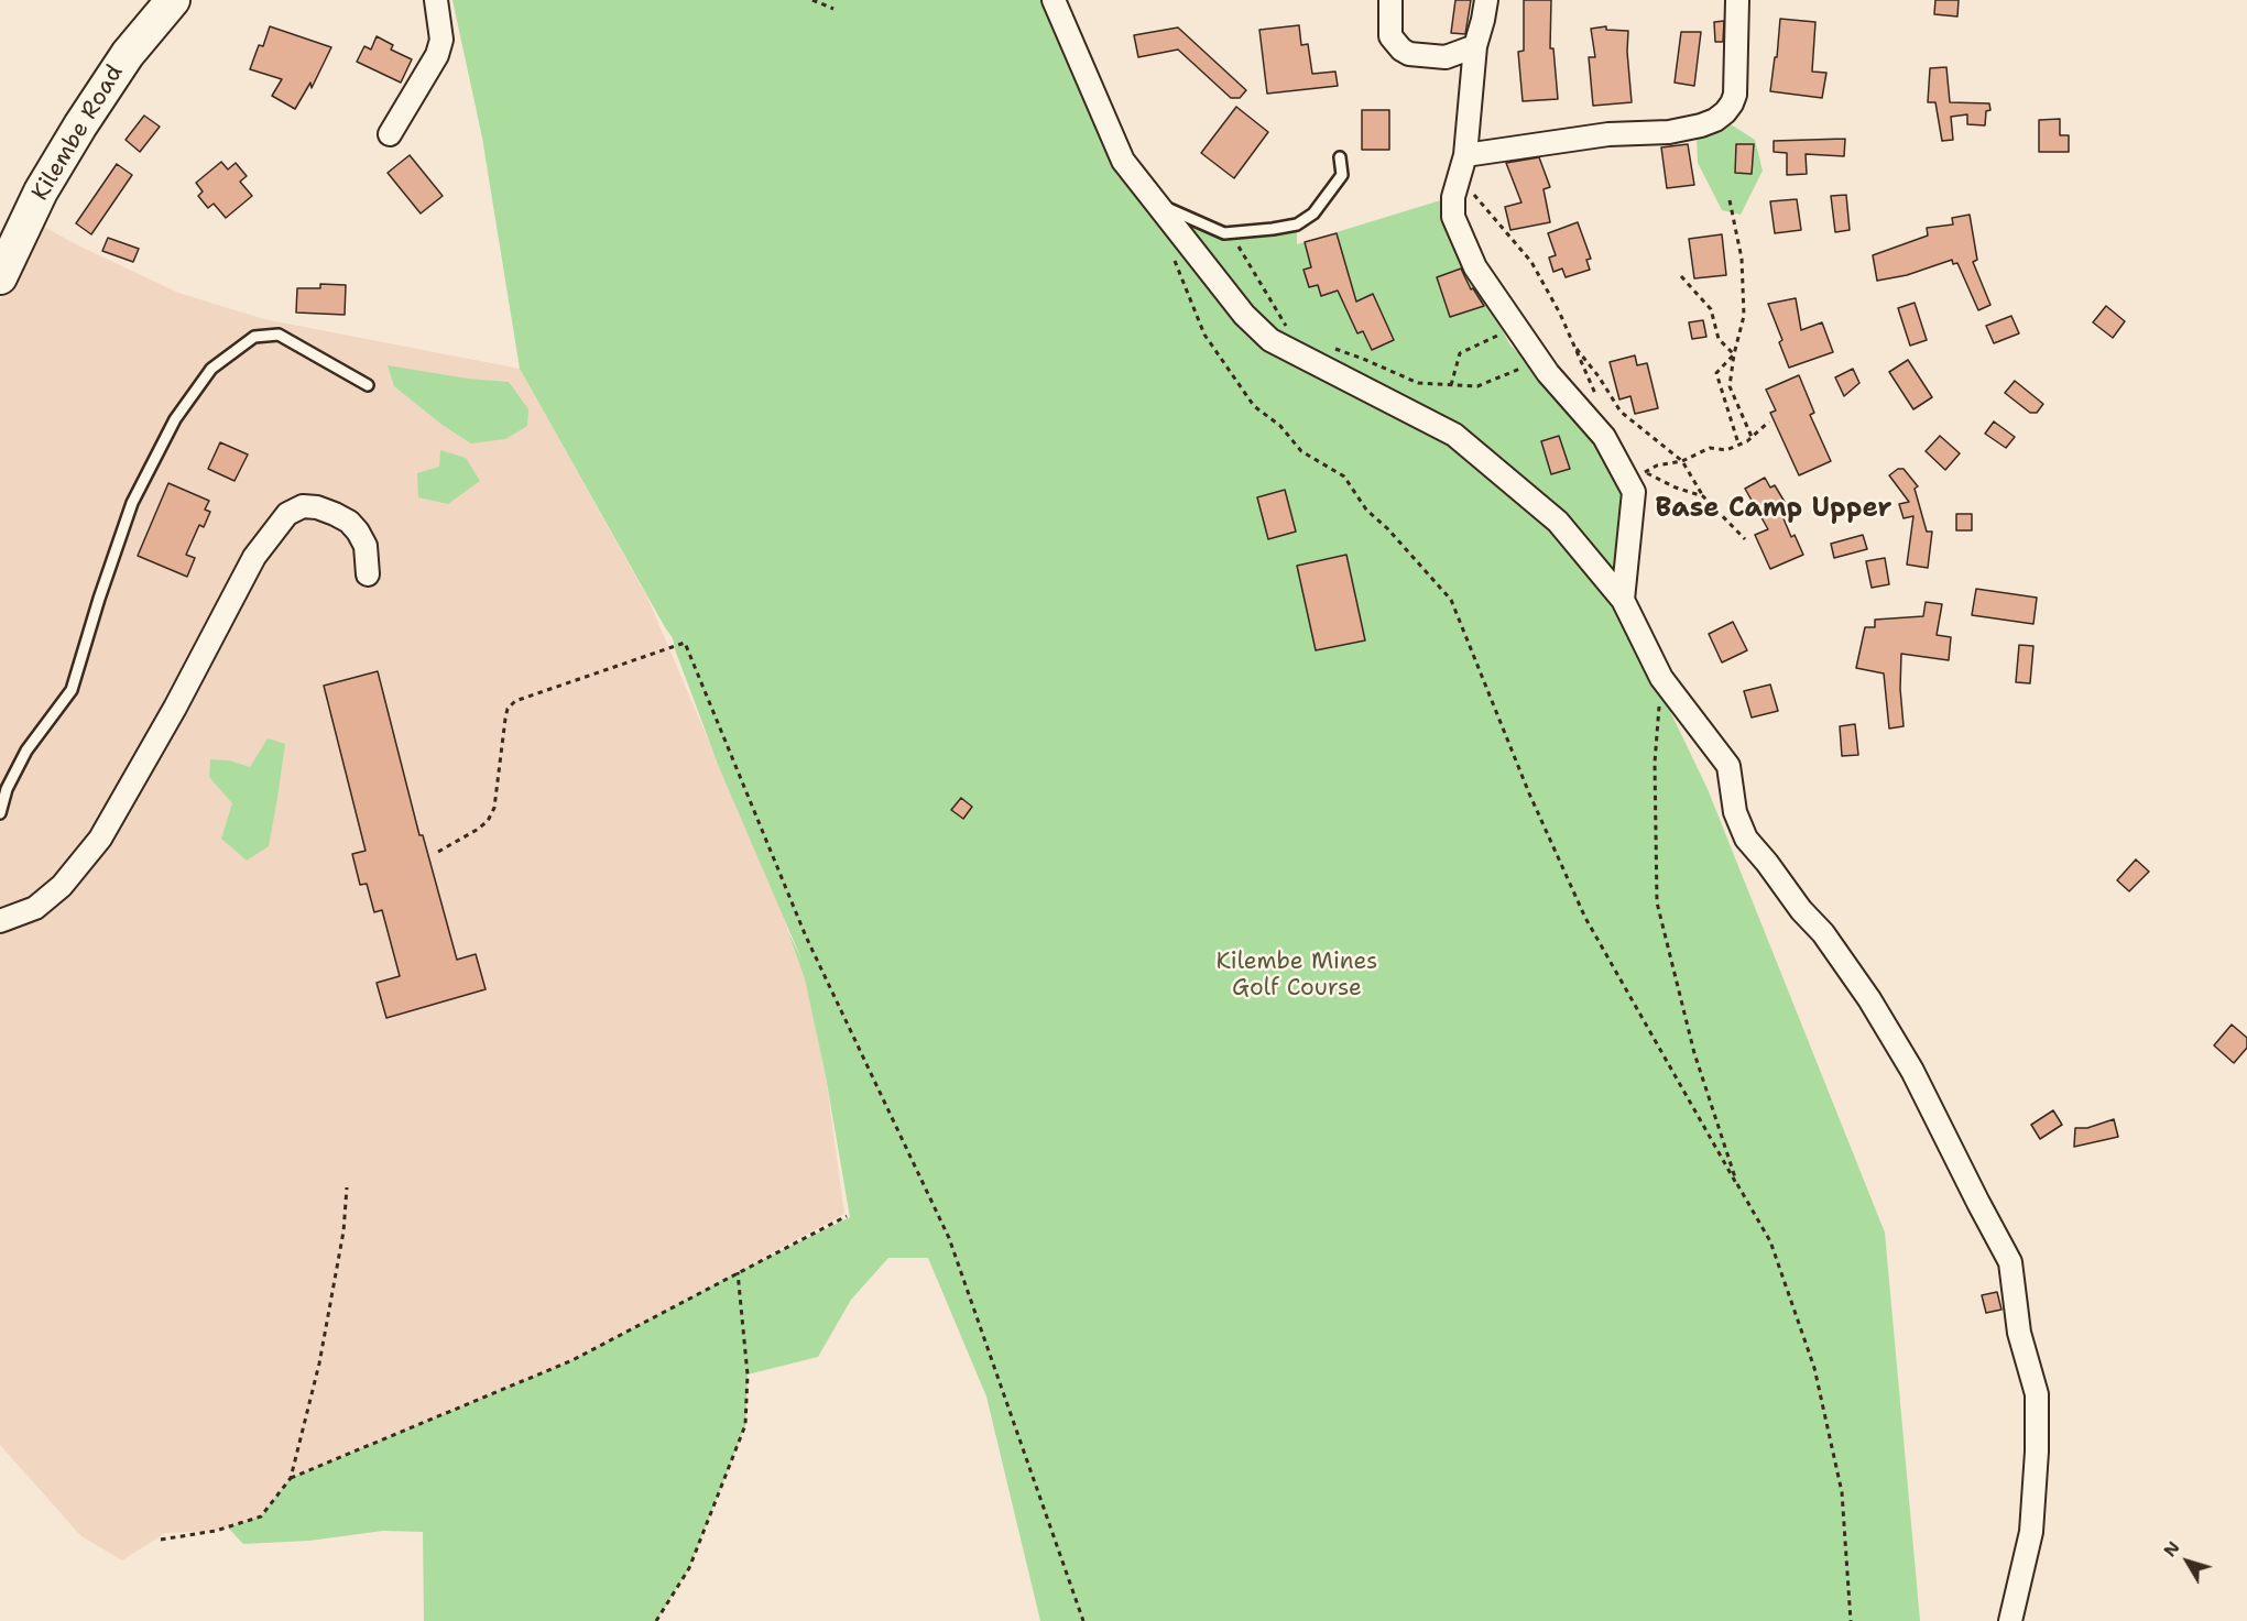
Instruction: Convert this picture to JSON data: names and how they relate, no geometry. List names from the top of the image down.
{
  "streets": {
    "main road": ["Kilembe Road"]
  },
  "districts": ["Base Camp Upper"],
  "parks": ["Kilembe Mines Golf Course"],
  "north": "top left"
}
